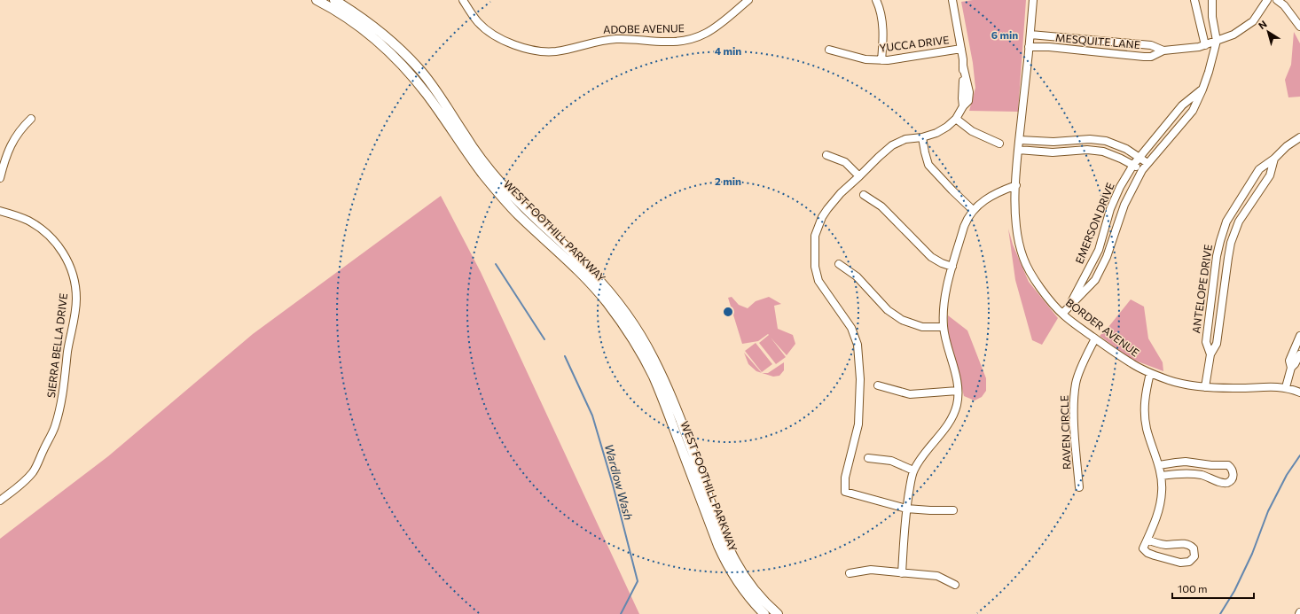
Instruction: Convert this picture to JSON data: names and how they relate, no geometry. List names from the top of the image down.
{
  "streets": {
    "main road": ["WEST FOOTHILL PARKWAY"],
    "street": [
      "ADOBE AVENUE",
      "MESQUITE LANE",
      "YUCCA DRIVE",
      "EMERSON DRIVE",
      "ANTELOPE DRIVE",
      "BORDER AVENUE",
      "SIERRA BELLA DRIVE",
      "RAVEN CIRCLE"
    ]
  },
  "crossings": [
    ["MESQUITE LANE", "EMERSON DRIVE"],
    ["MESQUITE LANE", "BORDER AVENUE"],
    ["EMERSON DRIVE", "BORDER AVENUE"],
    ["ANTELOPE DRIVE", "BORDER AVENUE"],
    ["BORDER AVENUE", "RAVEN CIRCLE"]
  ],
  "water": ["Wardlow Wash"],
  "scale_bar": "100 m",
  "north": "top left",
  "rings": ["6 min", "4 min", "2 min"]
}
